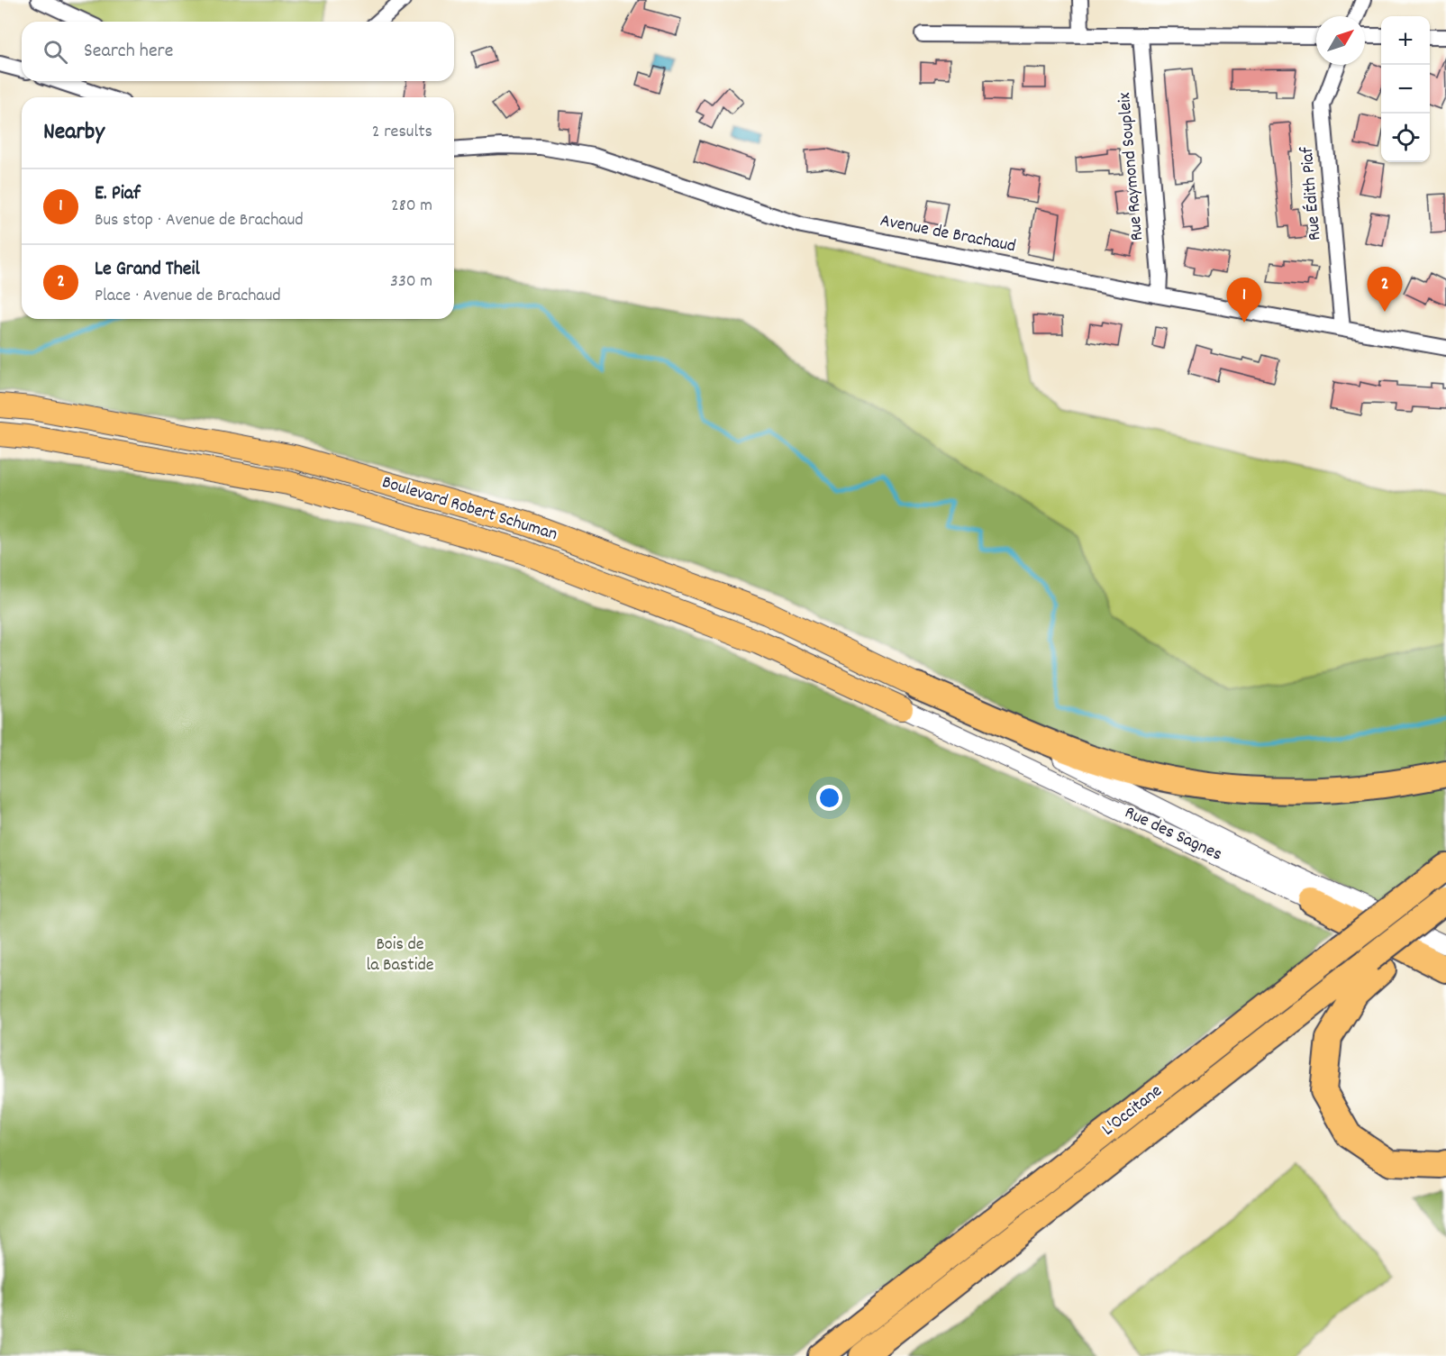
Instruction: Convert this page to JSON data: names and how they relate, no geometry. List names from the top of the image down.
{
  "streets": {
    "highway": ["L'Occitane"],
    "main road": ["Boulevard Robert Schuman"],
    "street": [
      "Rue Raymond Soupleix",
      "Rue Édith Piaf",
      "Avenue de Brachaud",
      "Rue des Sagnes"
    ]
  },
  "crossings": [
    ["Rue Raymond Soupleix", "Avenue de Brachaud"],
    ["Rue Édith Piaf", "Avenue de Brachaud"],
    ["Boulevard Robert Schuman", "Rue des Sagnes"]
  ],
  "parks": ["Bois de la Bastide"],
  "north": "top right",
  "page": {
    "map_buttons": ["+", "−"],
    "search": "Search here",
    "heading": ["Nearby", "2 results"],
    "list": [
      {
        "mark": "1",
        "name": "E. Piaf",
        "note": "Bus stop · Avenue de Brachaud",
        "value": "280 m"
      },
      {
        "mark": "2",
        "name": "Le Grand Theil",
        "note": "Place · Avenue de Brachaud",
        "value": "330 m"
      }
    ],
    "pins": ["2", "1"]
  }
}
